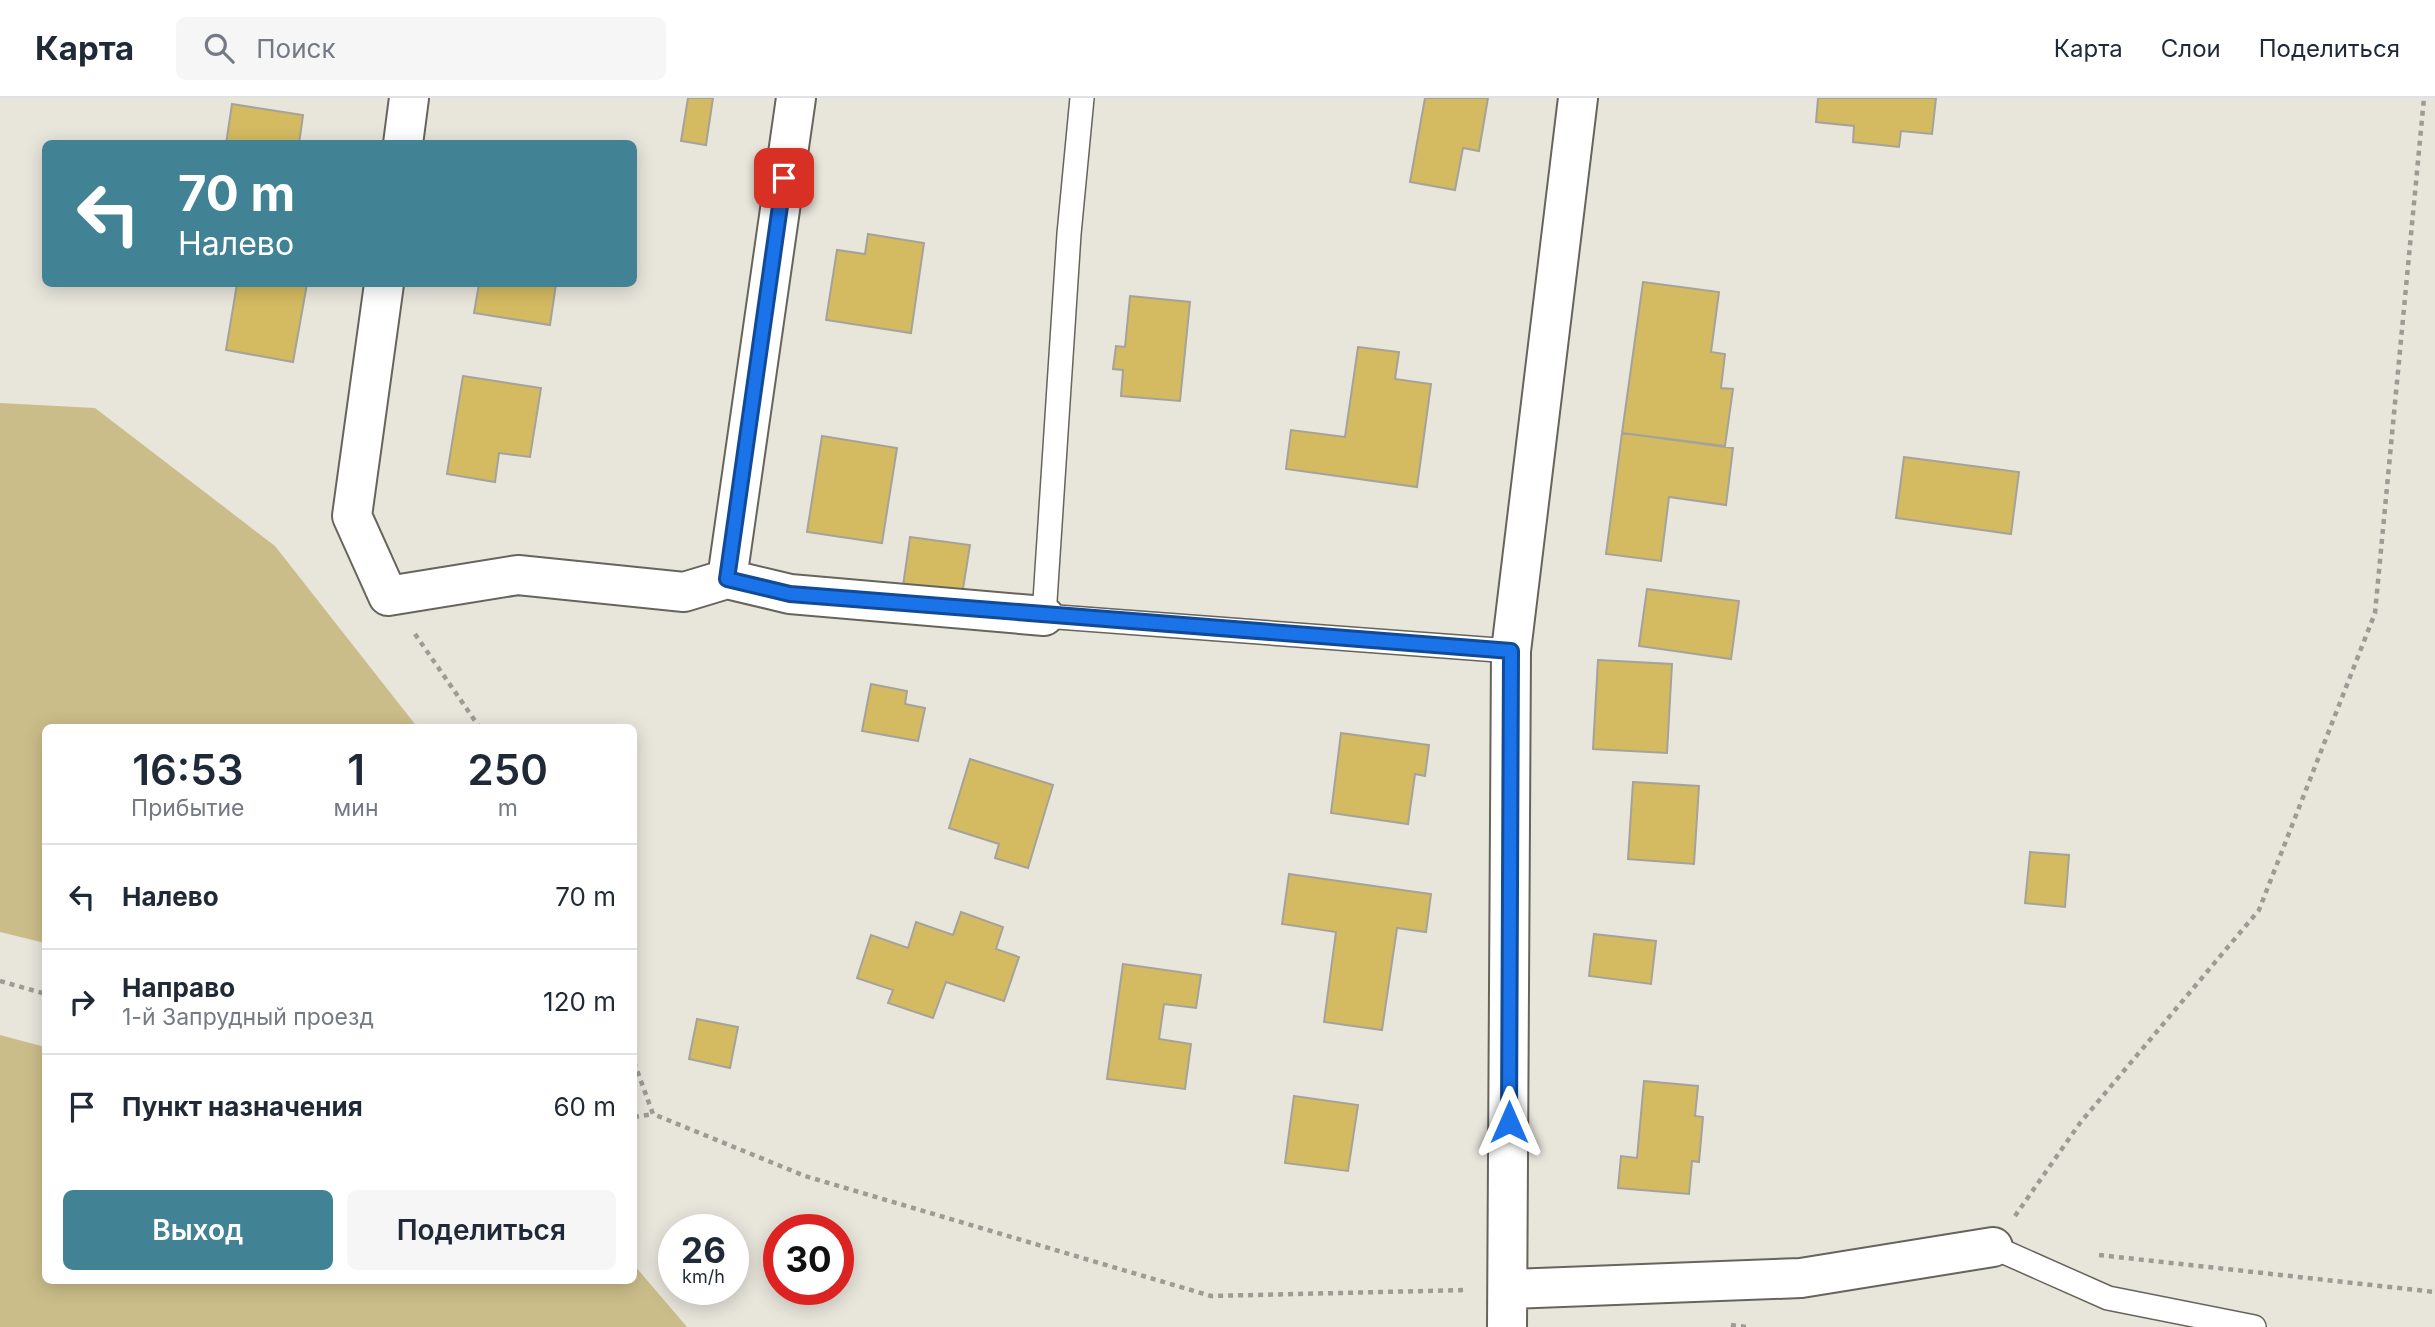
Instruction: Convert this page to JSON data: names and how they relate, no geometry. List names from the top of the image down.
{
  "page": {
    "header": "Карта",
    "search": "Поиск",
    "nav": ["Карта", "Слои", "Поделиться"],
    "turn": ["70 m", "Налево"],
    "eta": [
      "16:53",
      "Прибытие",
      "1",
      "мин",
      "250",
      "m"
    ],
    "list": [
      {
        "name": "Налево",
        "value": "70 m"
      },
      {
        "name": "Направо",
        "note": "1-й Запрудный проезд",
        "value": "120 m"
      },
      {
        "name": "Пункт назначения",
        "value": "60 m"
      }
    ],
    "buttons": ["Выход", "Поделиться"],
    "speed": "26 km/h",
    "limit": "30"
  }
}
